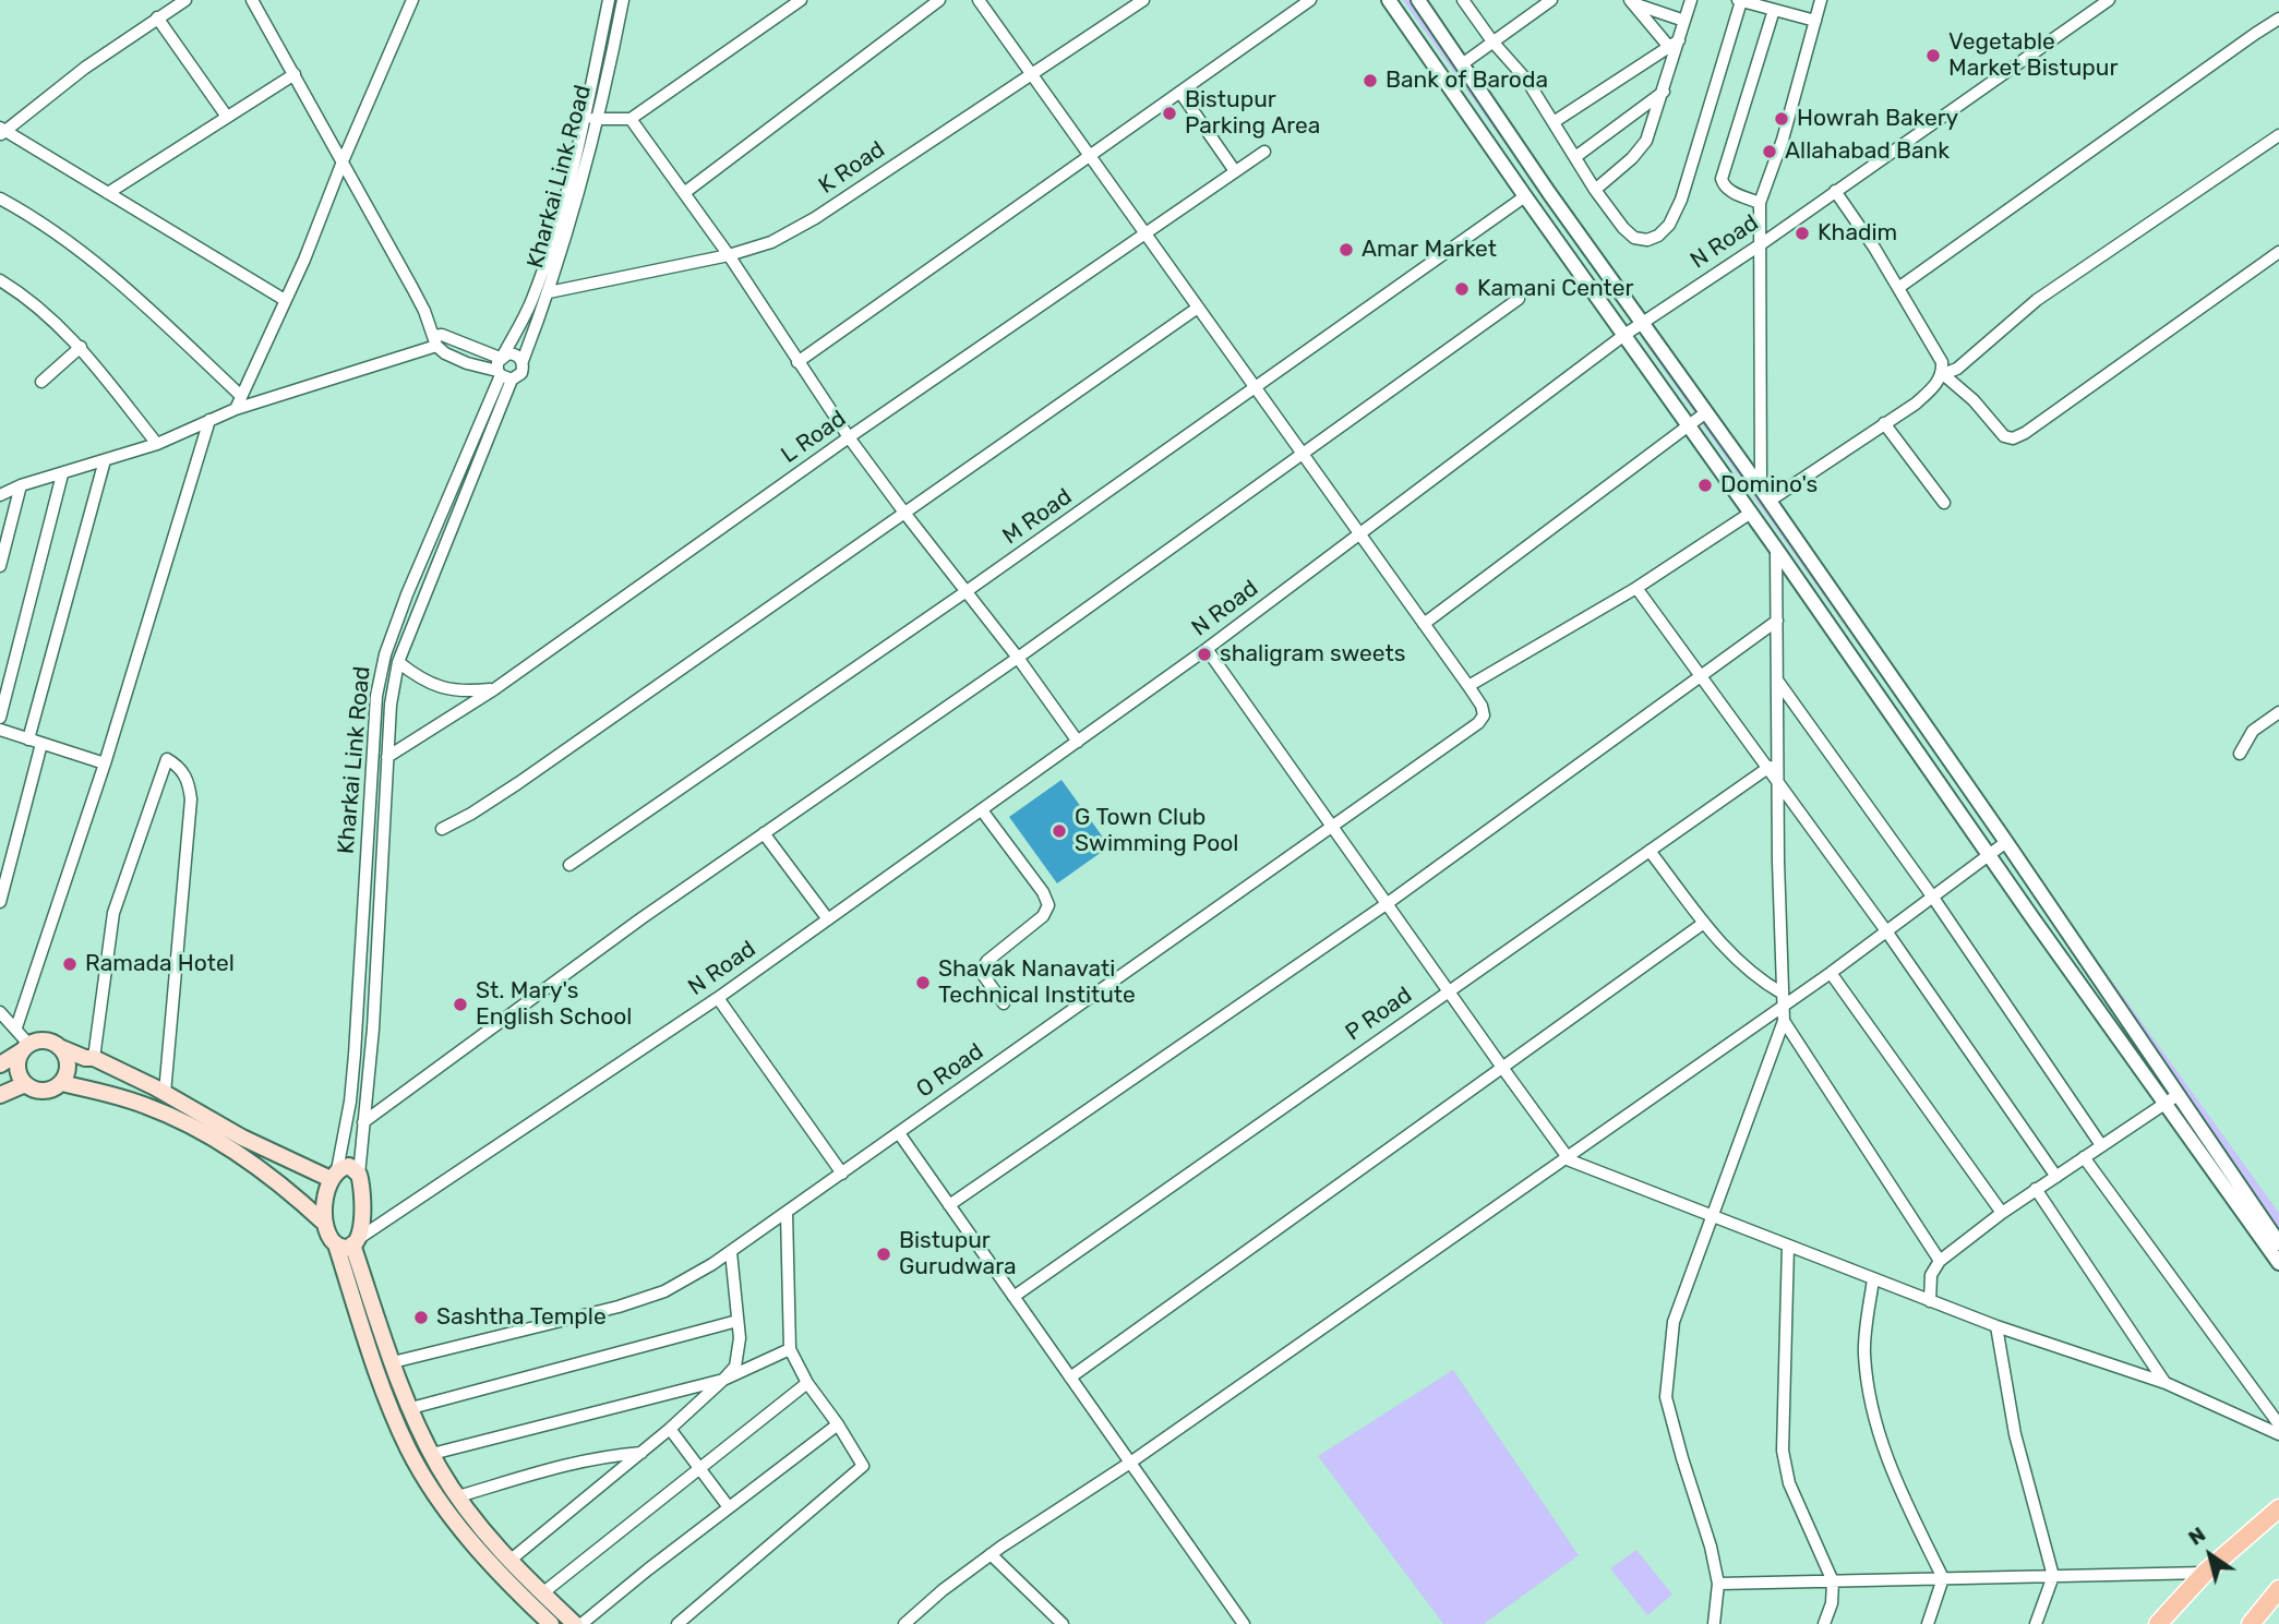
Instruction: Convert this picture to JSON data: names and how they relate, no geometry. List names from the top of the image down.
{
  "streets": {
    "street": [
      "K Road",
      "Kharkai Link Road",
      "N Road",
      "L Road",
      "M Road",
      "P Road",
      "O Road"
    ]
  },
  "crossings": [
    ["K Road", "Kharkai Link Road"]
  ],
  "places": [
    "Vegetable Market Bistupur",
    "Bank of Baroda",
    "Bistupur Parking Area",
    "Howrah Bakery",
    "Allahabad Bank",
    "Khadim",
    "Amar Market",
    "Kamani Center",
    "Domino's",
    "shaligram sweets",
    "G Town Club Swimming Pool",
    "Ramada Hotel",
    "Shavak Nanavati Technical Institute",
    "St. Mary's English School",
    "Bistupur Gurudwara",
    "Sashtha Temple"
  ],
  "north": "top left"
}
